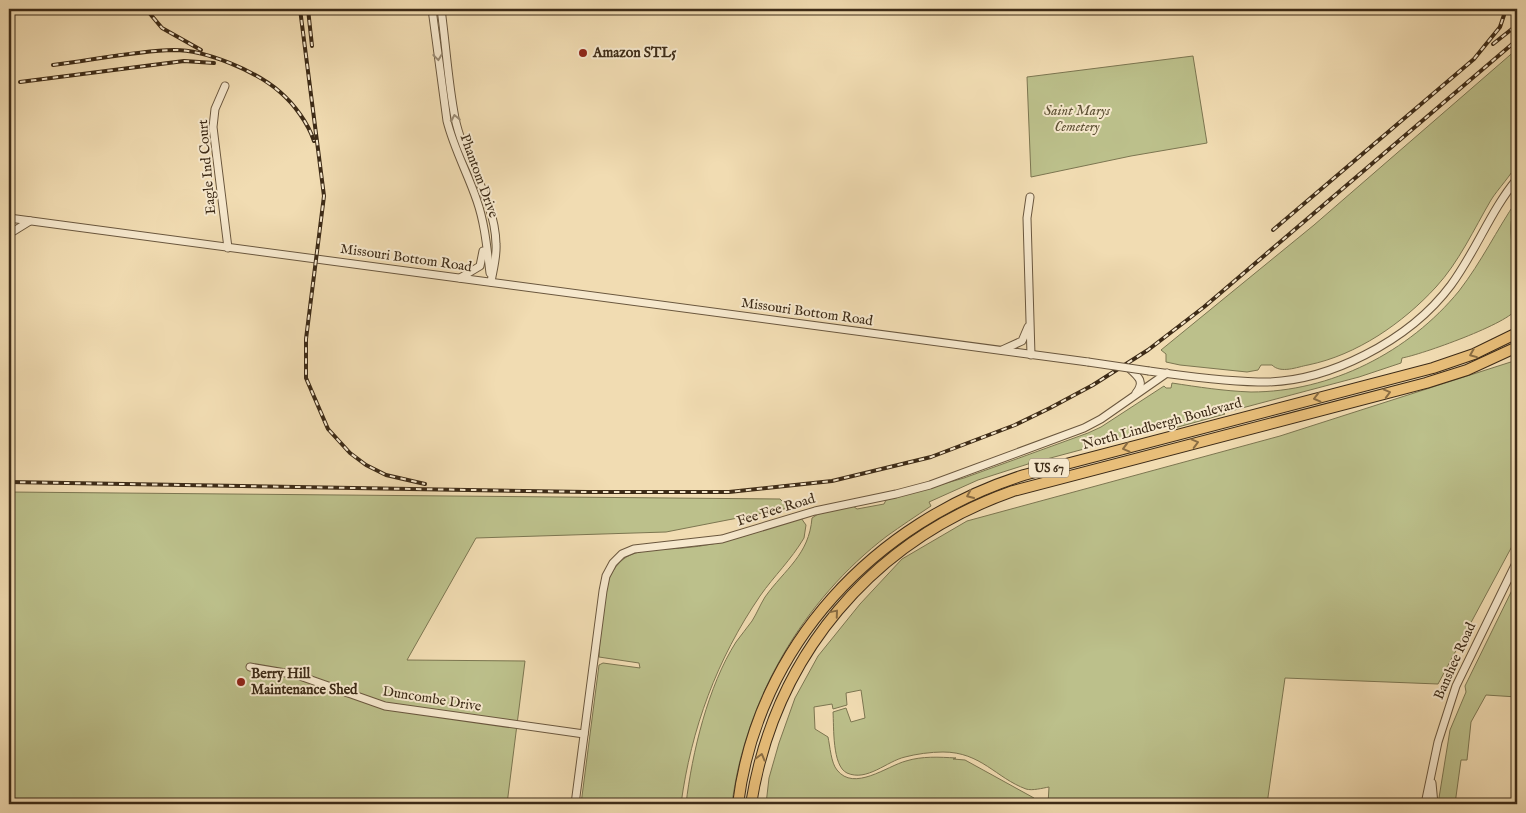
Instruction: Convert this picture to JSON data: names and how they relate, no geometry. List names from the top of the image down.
{
  "streets": {
    "highway": ["North Lindbergh Boulevard", "US 67"],
    "street": [
      "Eagle Ind Court",
      "Phantom Drive",
      "Missouri Bottom Road",
      "Fee Fee Road",
      "Banshee Road",
      "Duncombe Drive"
    ]
  },
  "crossings": [
    ["Eagle Ind Court", "Missouri Bottom Road"],
    ["Phantom Drive", "Missouri Bottom Road"],
    ["Missouri Bottom Road", "Fee Fee Road"],
    ["Fee Fee Road", "Duncombe Drive"]
  ],
  "parks": ["Saint Marys Cemetery"],
  "places": ["Amazon STL5", "Berry Hill Maintenance Shed"]
}
